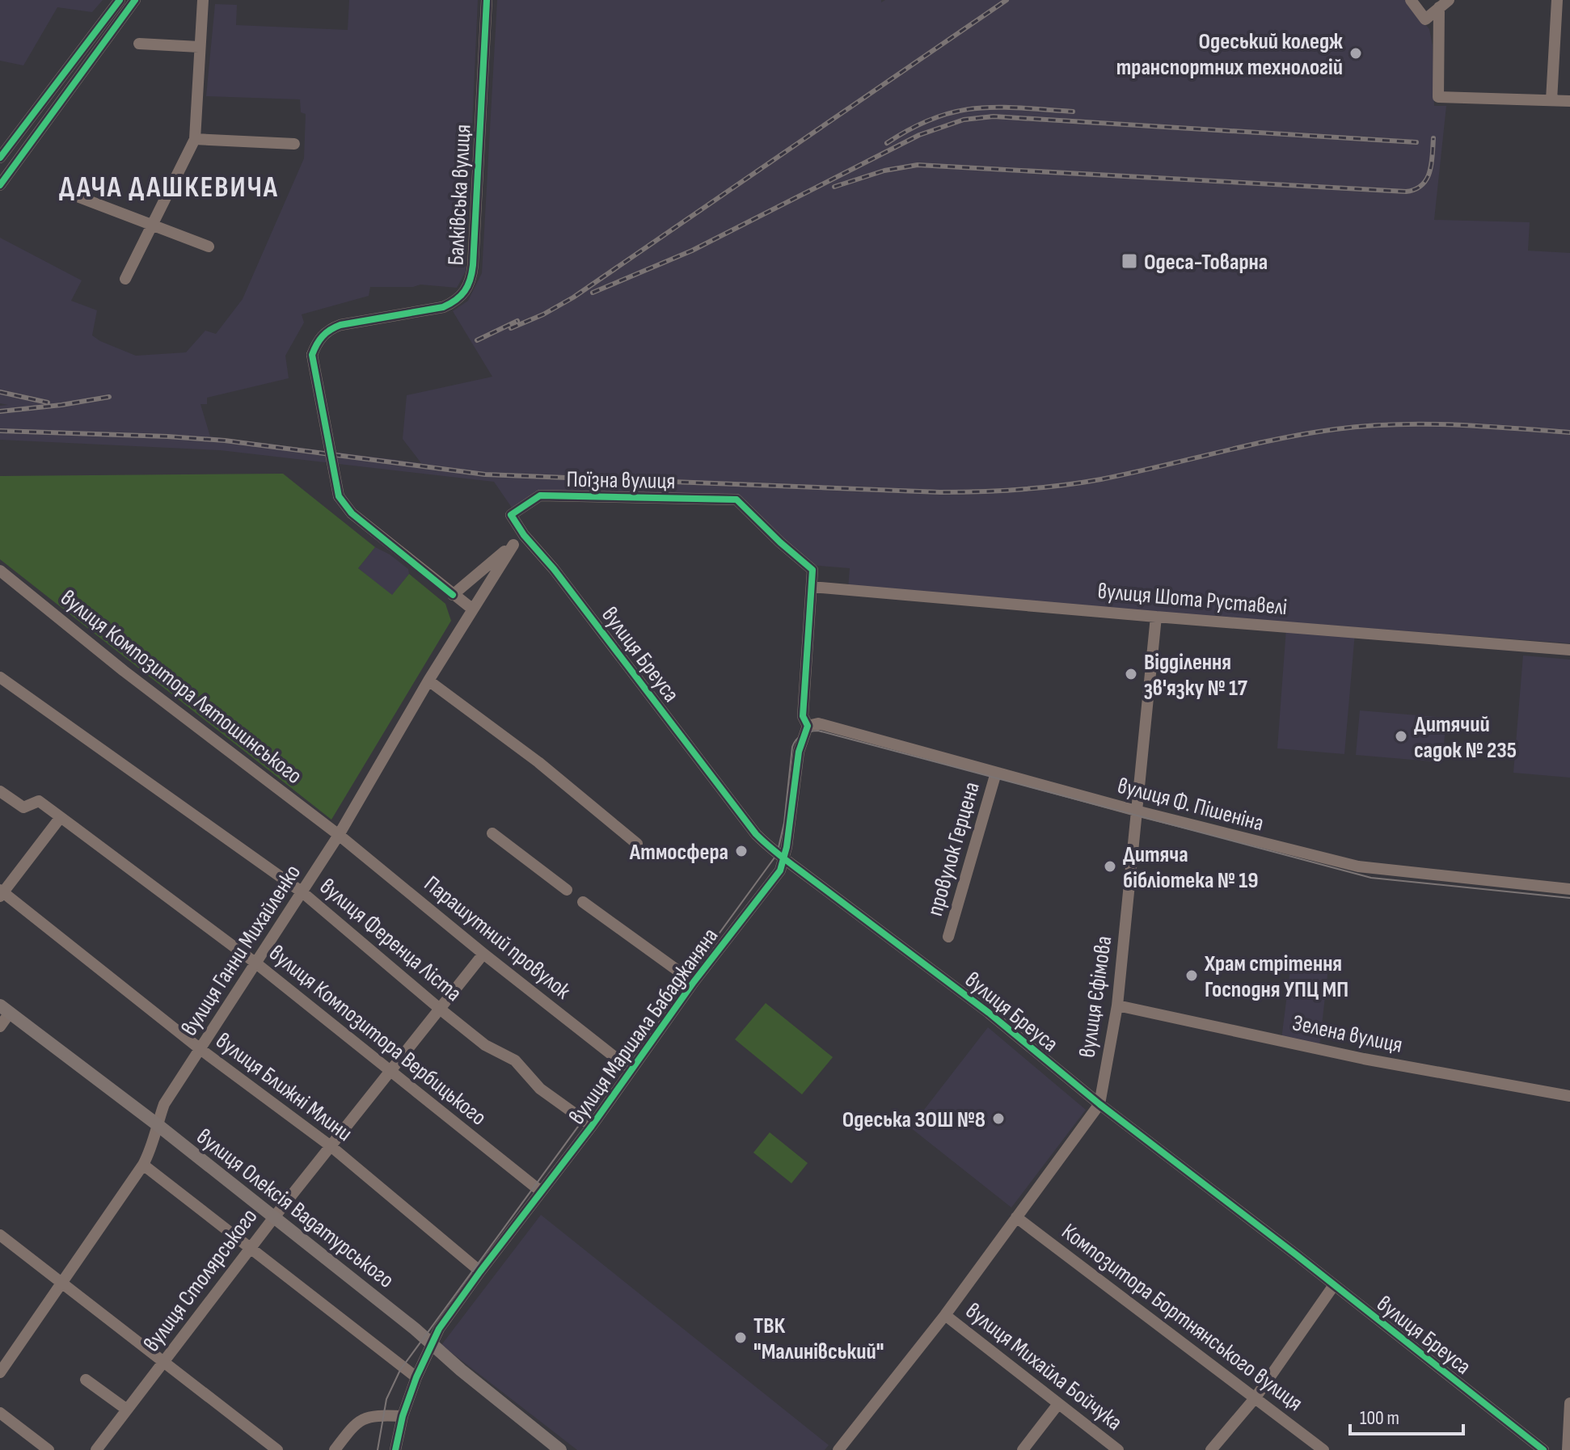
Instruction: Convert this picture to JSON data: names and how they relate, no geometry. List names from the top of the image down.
{
  "streets": {
    "main road": ["вулиця Олексія Вадатурського"],
    "street": [
      "Балківська вулиця",
      "Поїзна вулиця",
      "вулиця Шота Руставелі",
      "вулиця Бреуса",
      "вулиця Композитора Лятошинського",
      "вулиця Ф. Пішеніна",
      "провулок Герцена",
      "Парашутний провулок",
      "вулиця Ференца Ліста",
      "вулиця Ганни Михайленко",
      "вулиця Єфімова",
      "вулиця Маршала Бабаджаняна",
      "Зелена вулиця",
      "вулиця Композитора Вербицького",
      "вулиця Ближні Млини",
      "вулиця Столярського",
      "Композитора Бортнянського вулиця",
      "вулиця Михайла Бойчука"
    ]
  },
  "crossings": [
    ["Балківська вулиця", "вулиця Ганни Михайленко"],
    ["Поїзна вулиця", "вулиця Бреуса"],
    ["Поїзна вулиця", "вулиця Маршала Бабаджаняна"],
    ["вулиця Шота Руставелі", "вулиця Єфімова"],
    ["вулиця Шота Руставелі", "вулиця Маршала Бабаджаняна"],
    ["вулиця Бреуса", "вулиця Ганни Михайленко"],
    ["вулиця Бреуса", "вулиця Єфімова"],
    ["вулиця Бреуса", "вулиця Маршала Бабаджаняна"],
    ["вулиця Композитора Лятошинського", "Парашутний провулок"],
    ["вулиця Композитора Лятошинського", "вулиця Ганни Михайленко"],
    ["вулиця Ф. Пішеніна", "провулок Герцена"],
    ["вулиця Ф. Пішеніна", "вулиця Єфімова"],
    ["вулиця Ф. Пішеніна", "вулиця Маршала Бабаджаняна"],
    ["Парашутний провулок", "вулиця Ганни Михайленко"],
    ["Парашутний провулок", "вулиця Маршала Бабаджаняна"],
    ["Парашутний провулок", "вулиця Столярського"],
    ["вулиця Ференца Ліста", "вулиця Ганни Михайленко"],
    ["вулиця Ференца Ліста", "вулиця Маршала Бабаджаняна"],
    ["вулиця Ференца Ліста", "вулиця Столярського"],
    ["вулиця Ганни Михайленко", "вулиця Композитора Вербицького"],
    ["вулиця Ганни Михайленко", "вулиця Ближні Млини"],
    ["вулиця Ганни Михайленко", "вулиця Олексія Вадатурського"],
    ["вулиця Єфімова", "Зелена вулиця"],
    ["вулиця Єфімова", "Композитора Бортнянського вулиця"],
    ["вулиця Єфімова", "вулиця Михайла Бойчука"],
    ["вулиця Маршала Бабаджаняна", "вулиця Композитора Вербицького"],
    ["вулиця Маршала Бабаджаняна", "вулиця Ближні Млини"],
    ["вулиця Маршала Бабаджаняна", "вулиця Олексія Вадатурського"],
    ["вулиця Композитора Вербицького", "вулиця Столярського"],
    ["вулиця Ближні Млини", "вулиця Столярського"],
    ["вулиця Олексія Вадатурського", "вулиця Столярського"]
  ],
  "districts": ["ДАЧА ДАШКЕВИЧА"],
  "places": {
    "other": [
      "Одеський коледж транспортних технологій",
      "Відділення зв'язку № 17",
      "Дитячий садок № 235",
      "Атмосфера",
      "Дитяча бібліотека № 19",
      "Храм стрітення Господня УПЦ МП",
      "Одеська ЗОШ №8",
      "ТВК \"Малинівський\""
    ],
    "transit": ["Одеса-Товарна"]
  },
  "scale_bar": "100 m"
}
